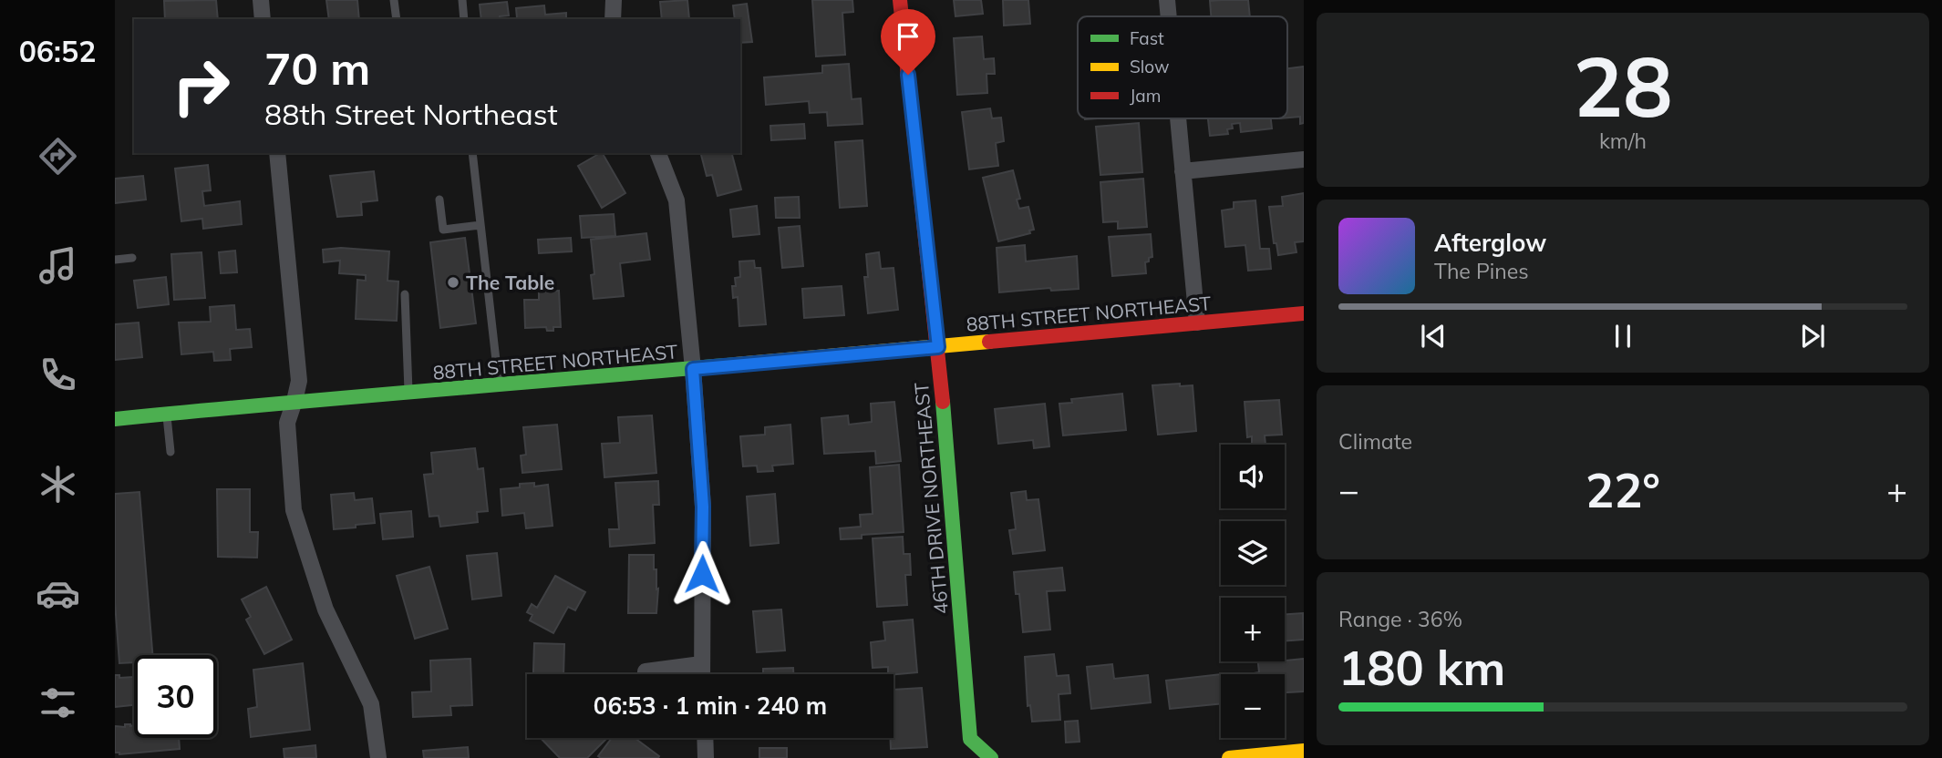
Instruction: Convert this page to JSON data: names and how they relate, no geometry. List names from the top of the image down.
{
  "streets": {
    "main road": ["88TH STREET NORTHEAST", "46TH DRIVE NORTHEAST"]
  },
  "crossings": [
    ["88TH STREET NORTHEAST", "46TH DRIVE NORTHEAST"]
  ],
  "places": ["The Table"],
  "legend": ["Fast", "Slow", "Jam"],
  "page": {
    "tabs": "06:52",
    "tile": [
      ["28", "km/h"],
      "Climate",
      ["Range · 36%", "180 km"]
    ],
    "turn": ["70 m", "88th Street Northeast"],
    "song": ["Afterglow", "The Pines"],
    "map_buttons": ["+", "−"],
    "heat": ["−", "22°", "+"],
    "limit": "30",
    "trip": "06:53 · 1 min · 240 m"
  }
}
